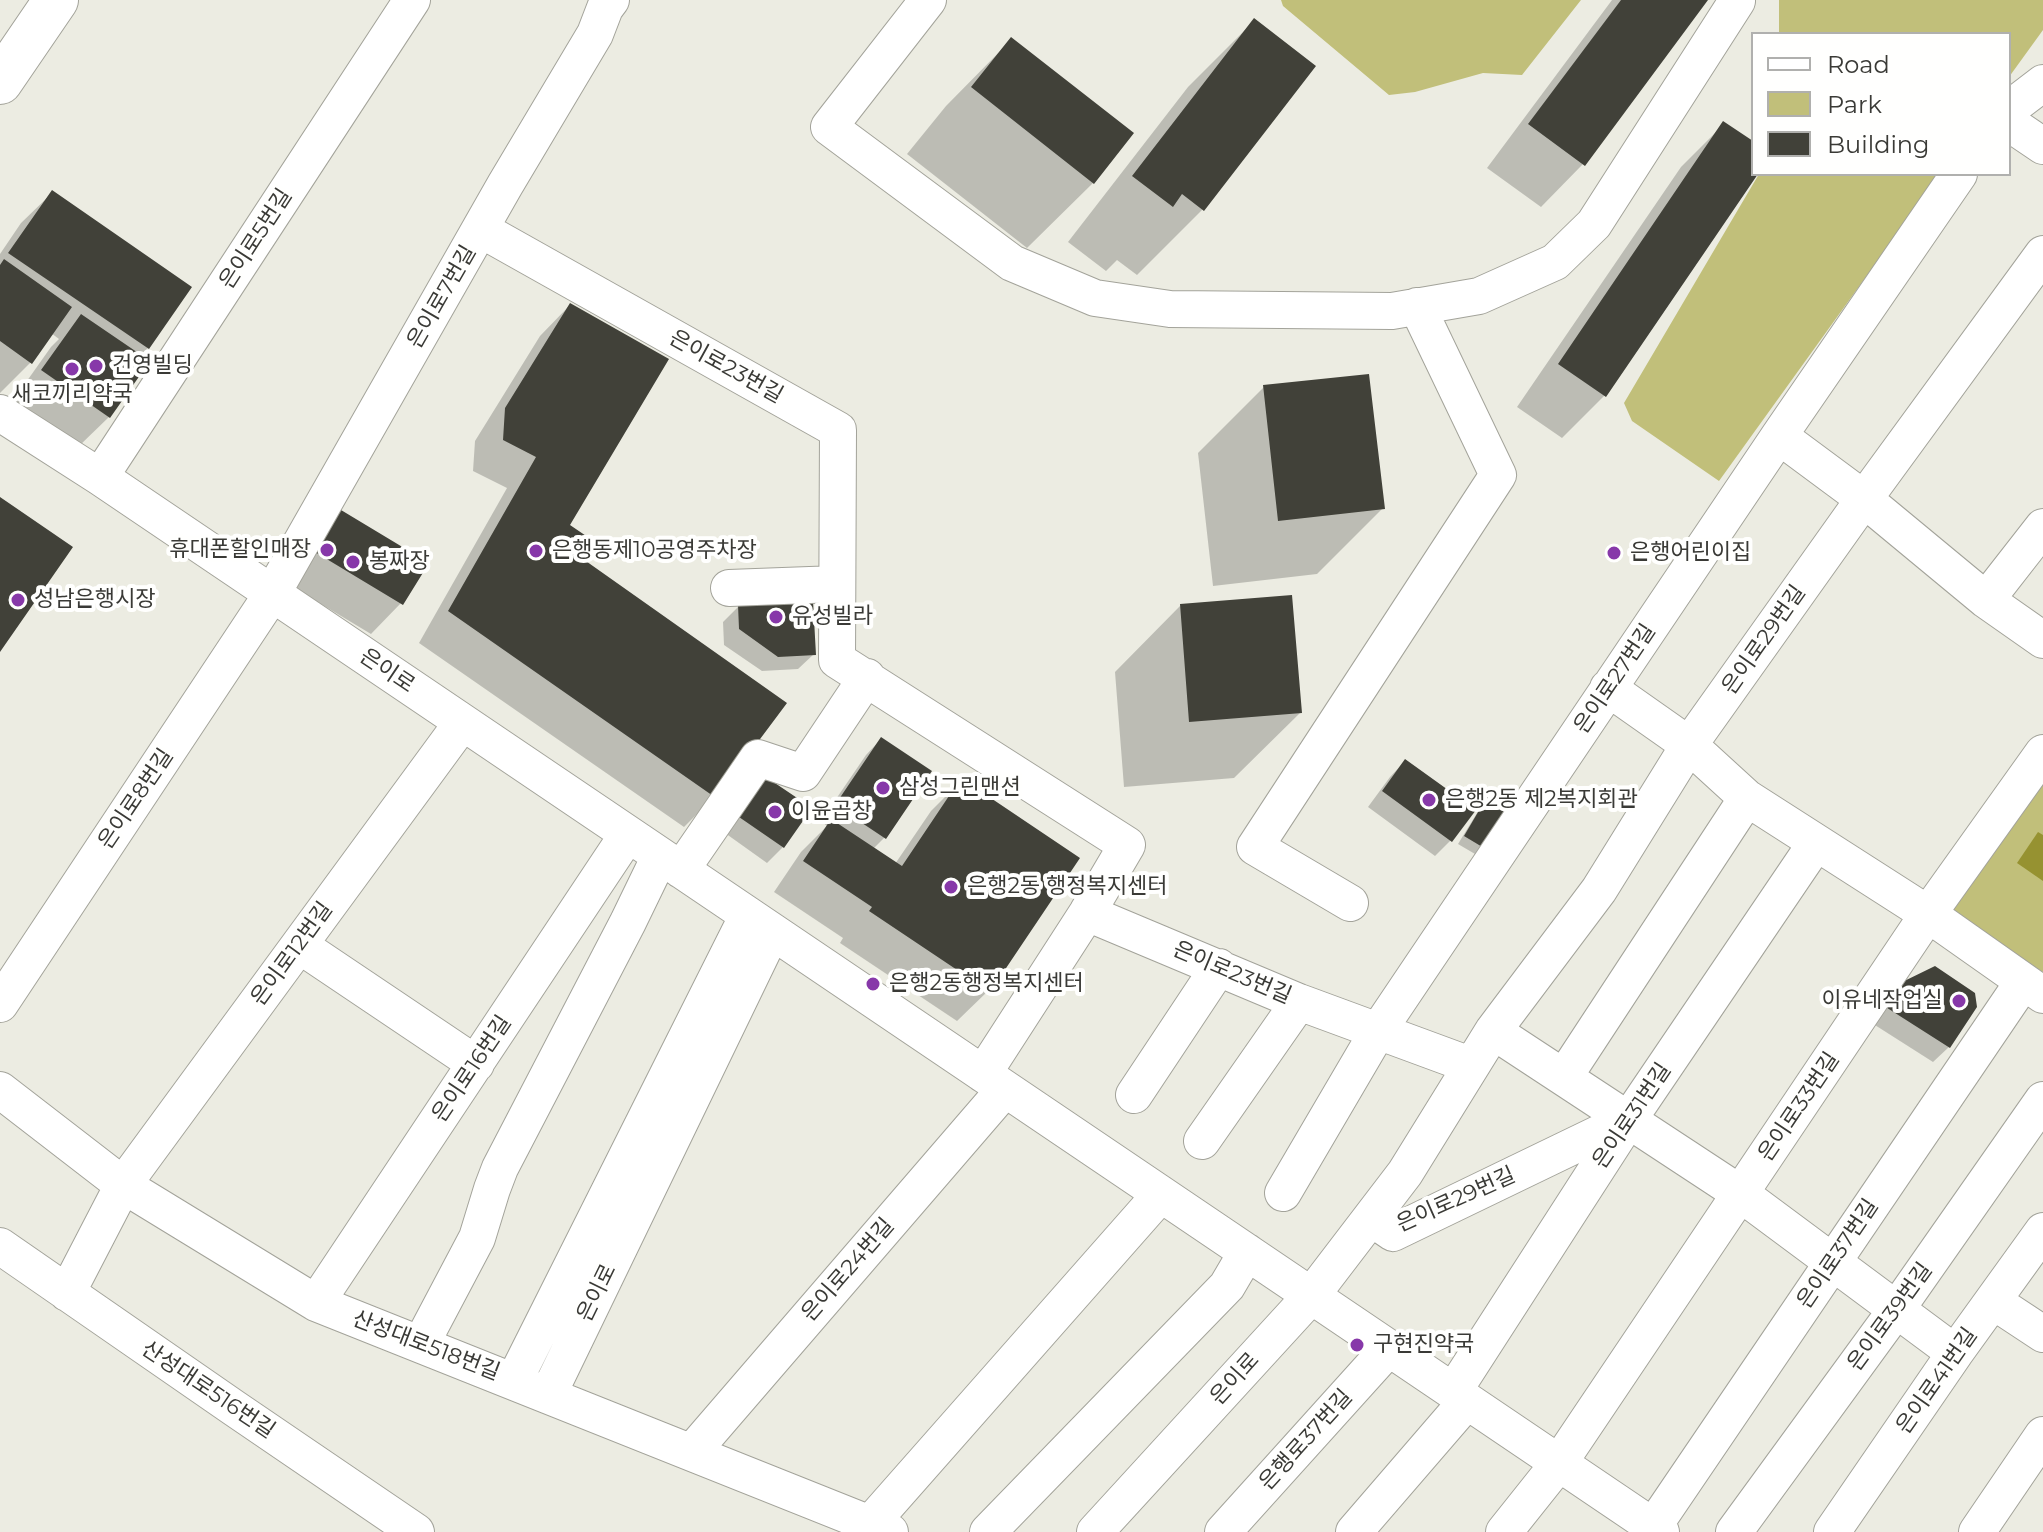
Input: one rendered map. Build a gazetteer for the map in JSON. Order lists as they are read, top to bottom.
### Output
{
  "streets": {
    "street": [
      "은이로5번길",
      "은이로7번길",
      "은이로23번길",
      "은이로29번길",
      "은이로",
      "은이로27번길",
      "은이로8번길",
      "은이로12번길",
      "은이로16번길",
      "은이로33번길",
      "은이로31번길",
      "은이로37번길",
      "은이로24번길",
      "은이로39번길",
      "산성대로518번길",
      "은이로41번길",
      "산성대로516번길",
      "은행로37번길"
    ]
  },
  "crossings": [
    ["은이로5번길", "은이로"],
    ["은이로7번길", "은이로23번길"],
    ["은이로7번길", "은이로"],
    ["은이로7번길", "은이로8번길"],
    ["은이로23번길", "은이로29번길"],
    ["은이로23번길", "은이로"],
    ["은이로23번길", "은이로27번길"],
    ["은이로23번길", "은이로24번길"],
    ["은이로29번길", "은이로"],
    ["은이로29번길", "은이로31번길"],
    ["은이로", "은이로8번길"],
    ["은이로", "은이로12번길"],
    ["은이로", "은이로16번길"],
    ["은이로", "은이로33번길"],
    ["은이로", "은이로31번길"],
    ["은이로", "은이로37번길"],
    ["은이로", "은이로24번길"],
    ["은이로", "산성대로518번길"],
    ["은이로", "은행로37번길"],
    ["은이로12번길", "산성대로518번길"],
    ["은이로12번길", "산성대로516번길"],
    ["은이로16번길", "산성대로518번길"],
    ["은이로24번길", "산성대로518번길"]
  ],
  "places": [
    "건영빌딩",
    "새코끼리약국",
    "휴대폰할인매장",
    "은행동제10공영주차장",
    "은행어린이집",
    "봉짜장",
    "성남은행시장",
    "유성빌라",
    "삼성그린맨션",
    "은행2동 제2복지회관",
    "이윤곱창",
    "은행2동 행정복지센터",
    "은행2동행정복지센터",
    "이유네작업실",
    "구현진약국"
  ],
  "legend": ["Road", "Park", "Building"]
}
